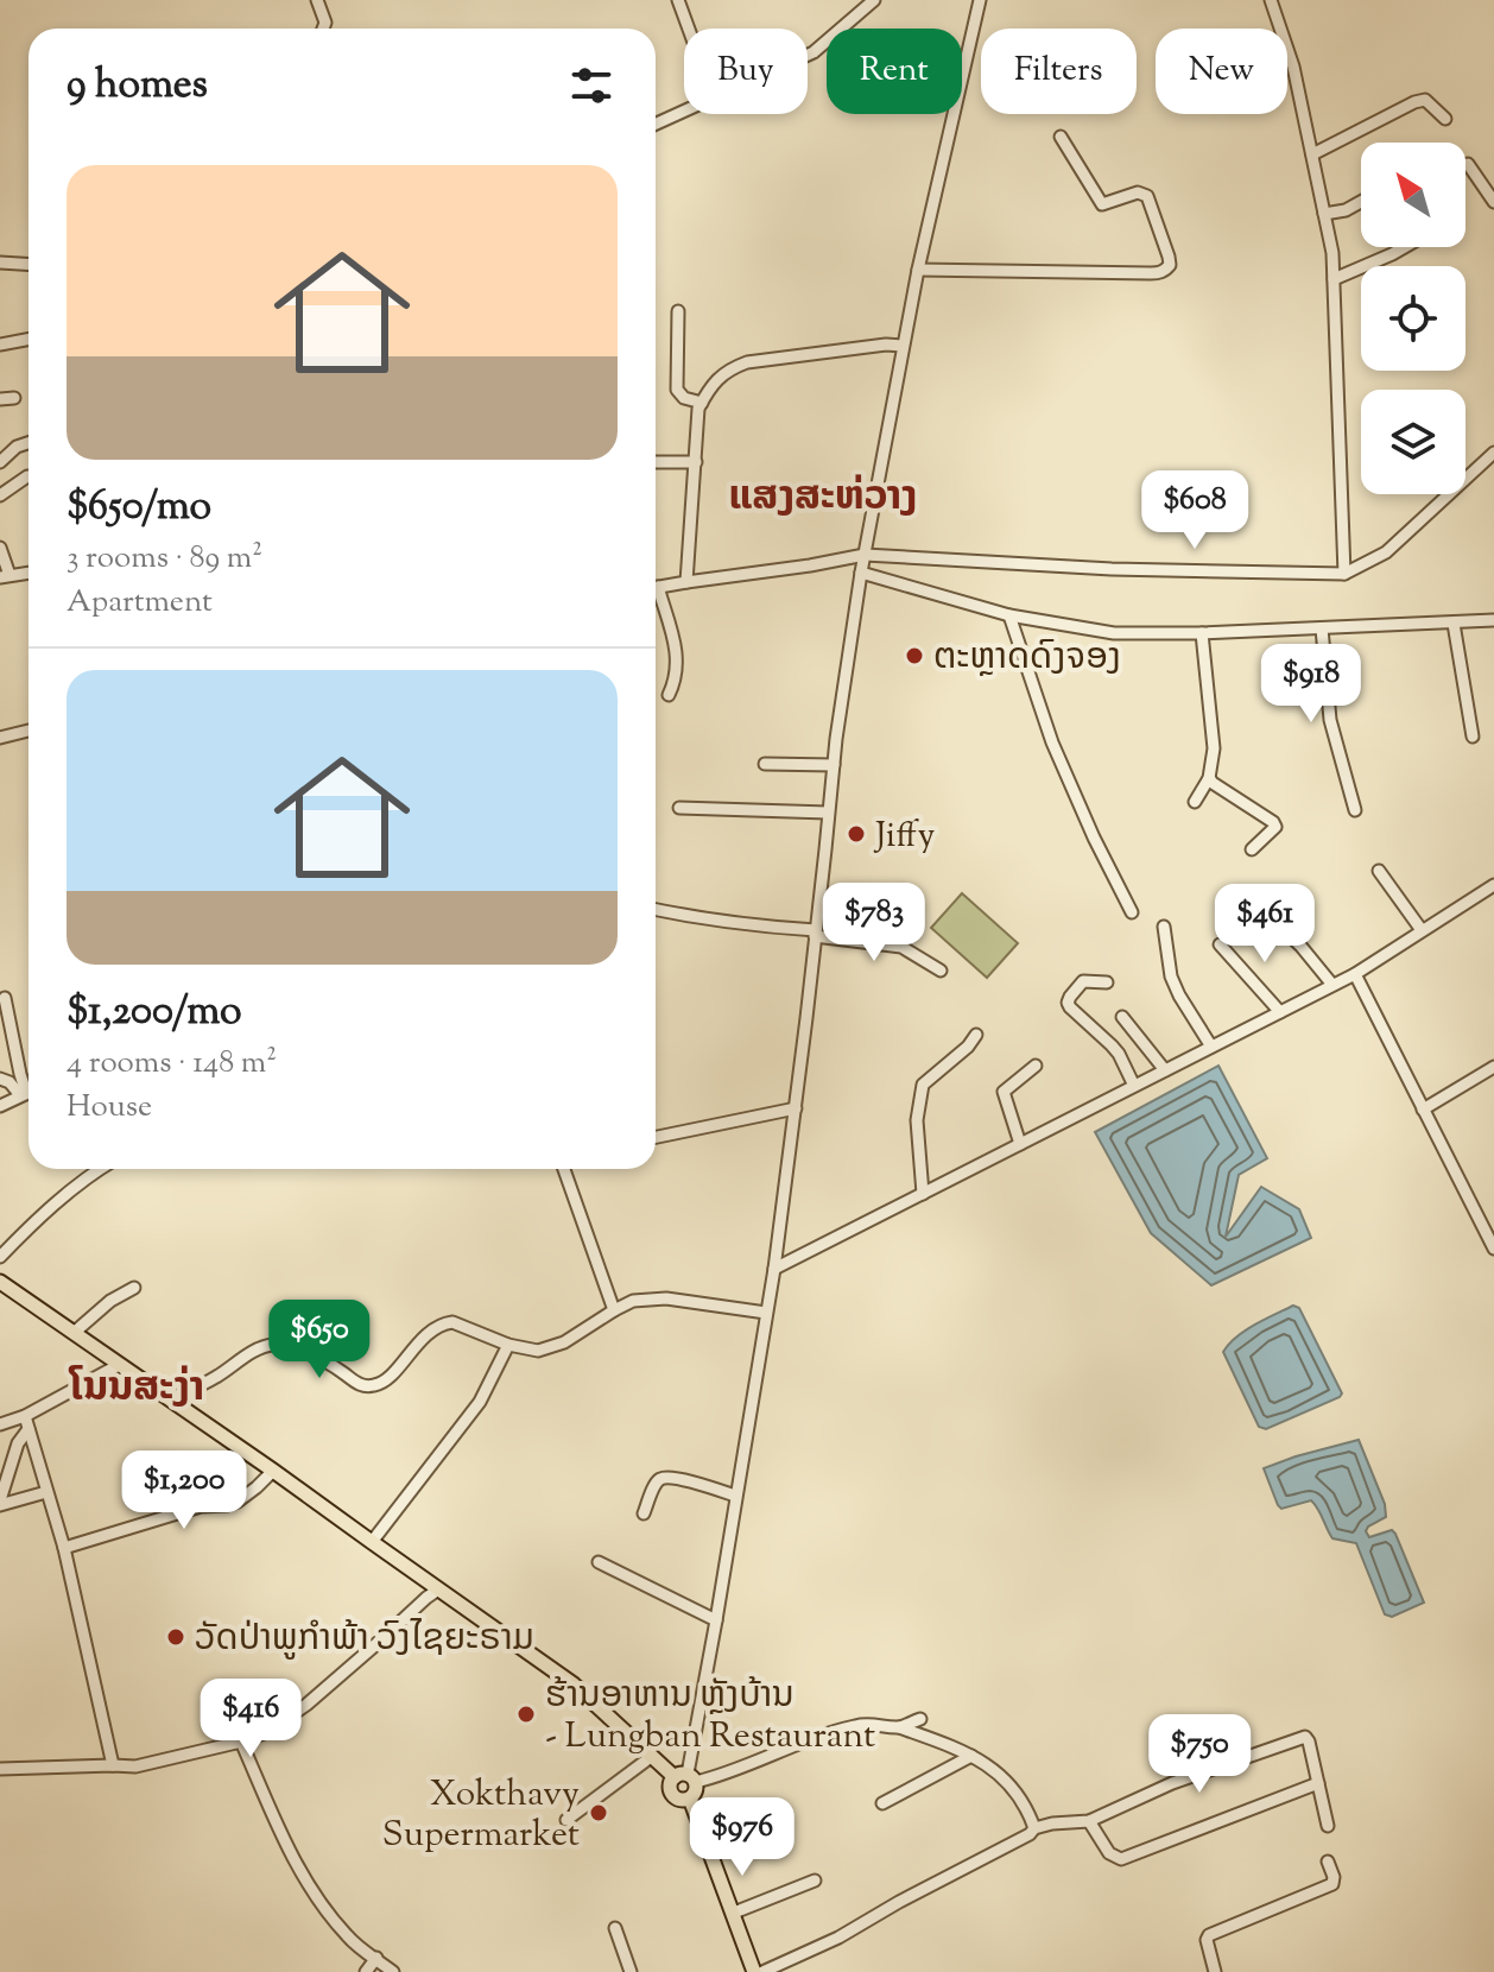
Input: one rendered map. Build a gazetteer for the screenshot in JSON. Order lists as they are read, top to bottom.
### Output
{
  "districts": ["ແສງສະຫ່ວາງ", "ໂນນສະງ່າ"],
  "places": [
    "ຕະຫຼາດດົງຈອງ",
    "Jiffy",
    "ວັດປ່າພູກຳພ້າ ວົງໄຊຍະຣາມ",
    "ຮ້ານອາຫານ ຫຼັງບ້ານ - Lungban Restaurant",
    "Xokthavy Supermarket"
  ],
  "north": "top left",
  "page": {
    "chip": [
      "Buy",
      "Rent",
      "Filters",
      "New"
    ],
    "heading": "9 homes",
    "list": [
      {
        "name": "$650/mo",
        "note": "3 rooms · 89 m² · Apartment"
      },
      {
        "name": "$1,200/mo",
        "note": "4 rooms · 148 m² · House"
      }
    ],
    "price": [
      "$608",
      "$918",
      "$783",
      "$461",
      "$650",
      "$1,200",
      "$416",
      "$750",
      "$976"
    ]
  }
}
